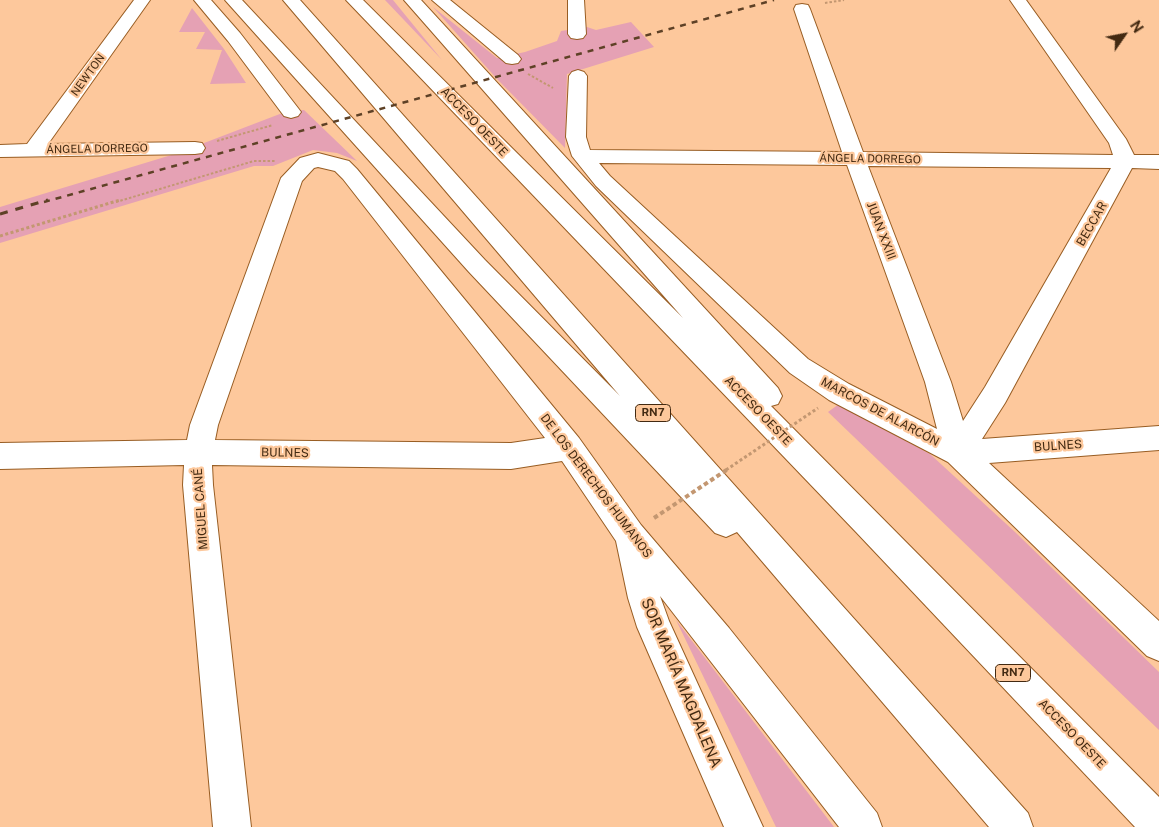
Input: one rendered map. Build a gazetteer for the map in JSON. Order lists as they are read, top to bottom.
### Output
{
  "streets": {
    "main road": [
      "NEWTON",
      "ACCESO OESTE",
      "ÁNGELA DORREGO",
      "BECCAR",
      "JUAN XXIII",
      "MARCOS DE ALARCÓN",
      "RN7",
      "BULNES",
      "DE LOS DERECHOS HUMANOS",
      "MIGUEL CANÉ",
      "SOR MARÍA MAGDALENA"
    ]
  },
  "crossings": [
    ["NEWTON", "ÁNGELA DORREGO"],
    ["ÁNGELA DORREGO", "BECCAR"],
    ["ÁNGELA DORREGO", "JUAN XXIII"],
    ["ÁNGELA DORREGO", "MARCOS DE ALARCÓN"],
    ["BECCAR", "JUAN XXIII"],
    ["BECCAR", "MARCOS DE ALARCÓN"],
    ["BECCAR", "BULNES"],
    ["JUAN XXIII", "MARCOS DE ALARCÓN"],
    ["JUAN XXIII", "BULNES"],
    ["MARCOS DE ALARCÓN", "BULNES"],
    ["BULNES", "DE LOS DERECHOS HUMANOS"],
    ["BULNES", "MIGUEL CANÉ"],
    ["DE LOS DERECHOS HUMANOS", "MIGUEL CANÉ"],
    ["DE LOS DERECHOS HUMANOS", "SOR MARÍA MAGDALENA"]
  ],
  "north": "top right"
}
